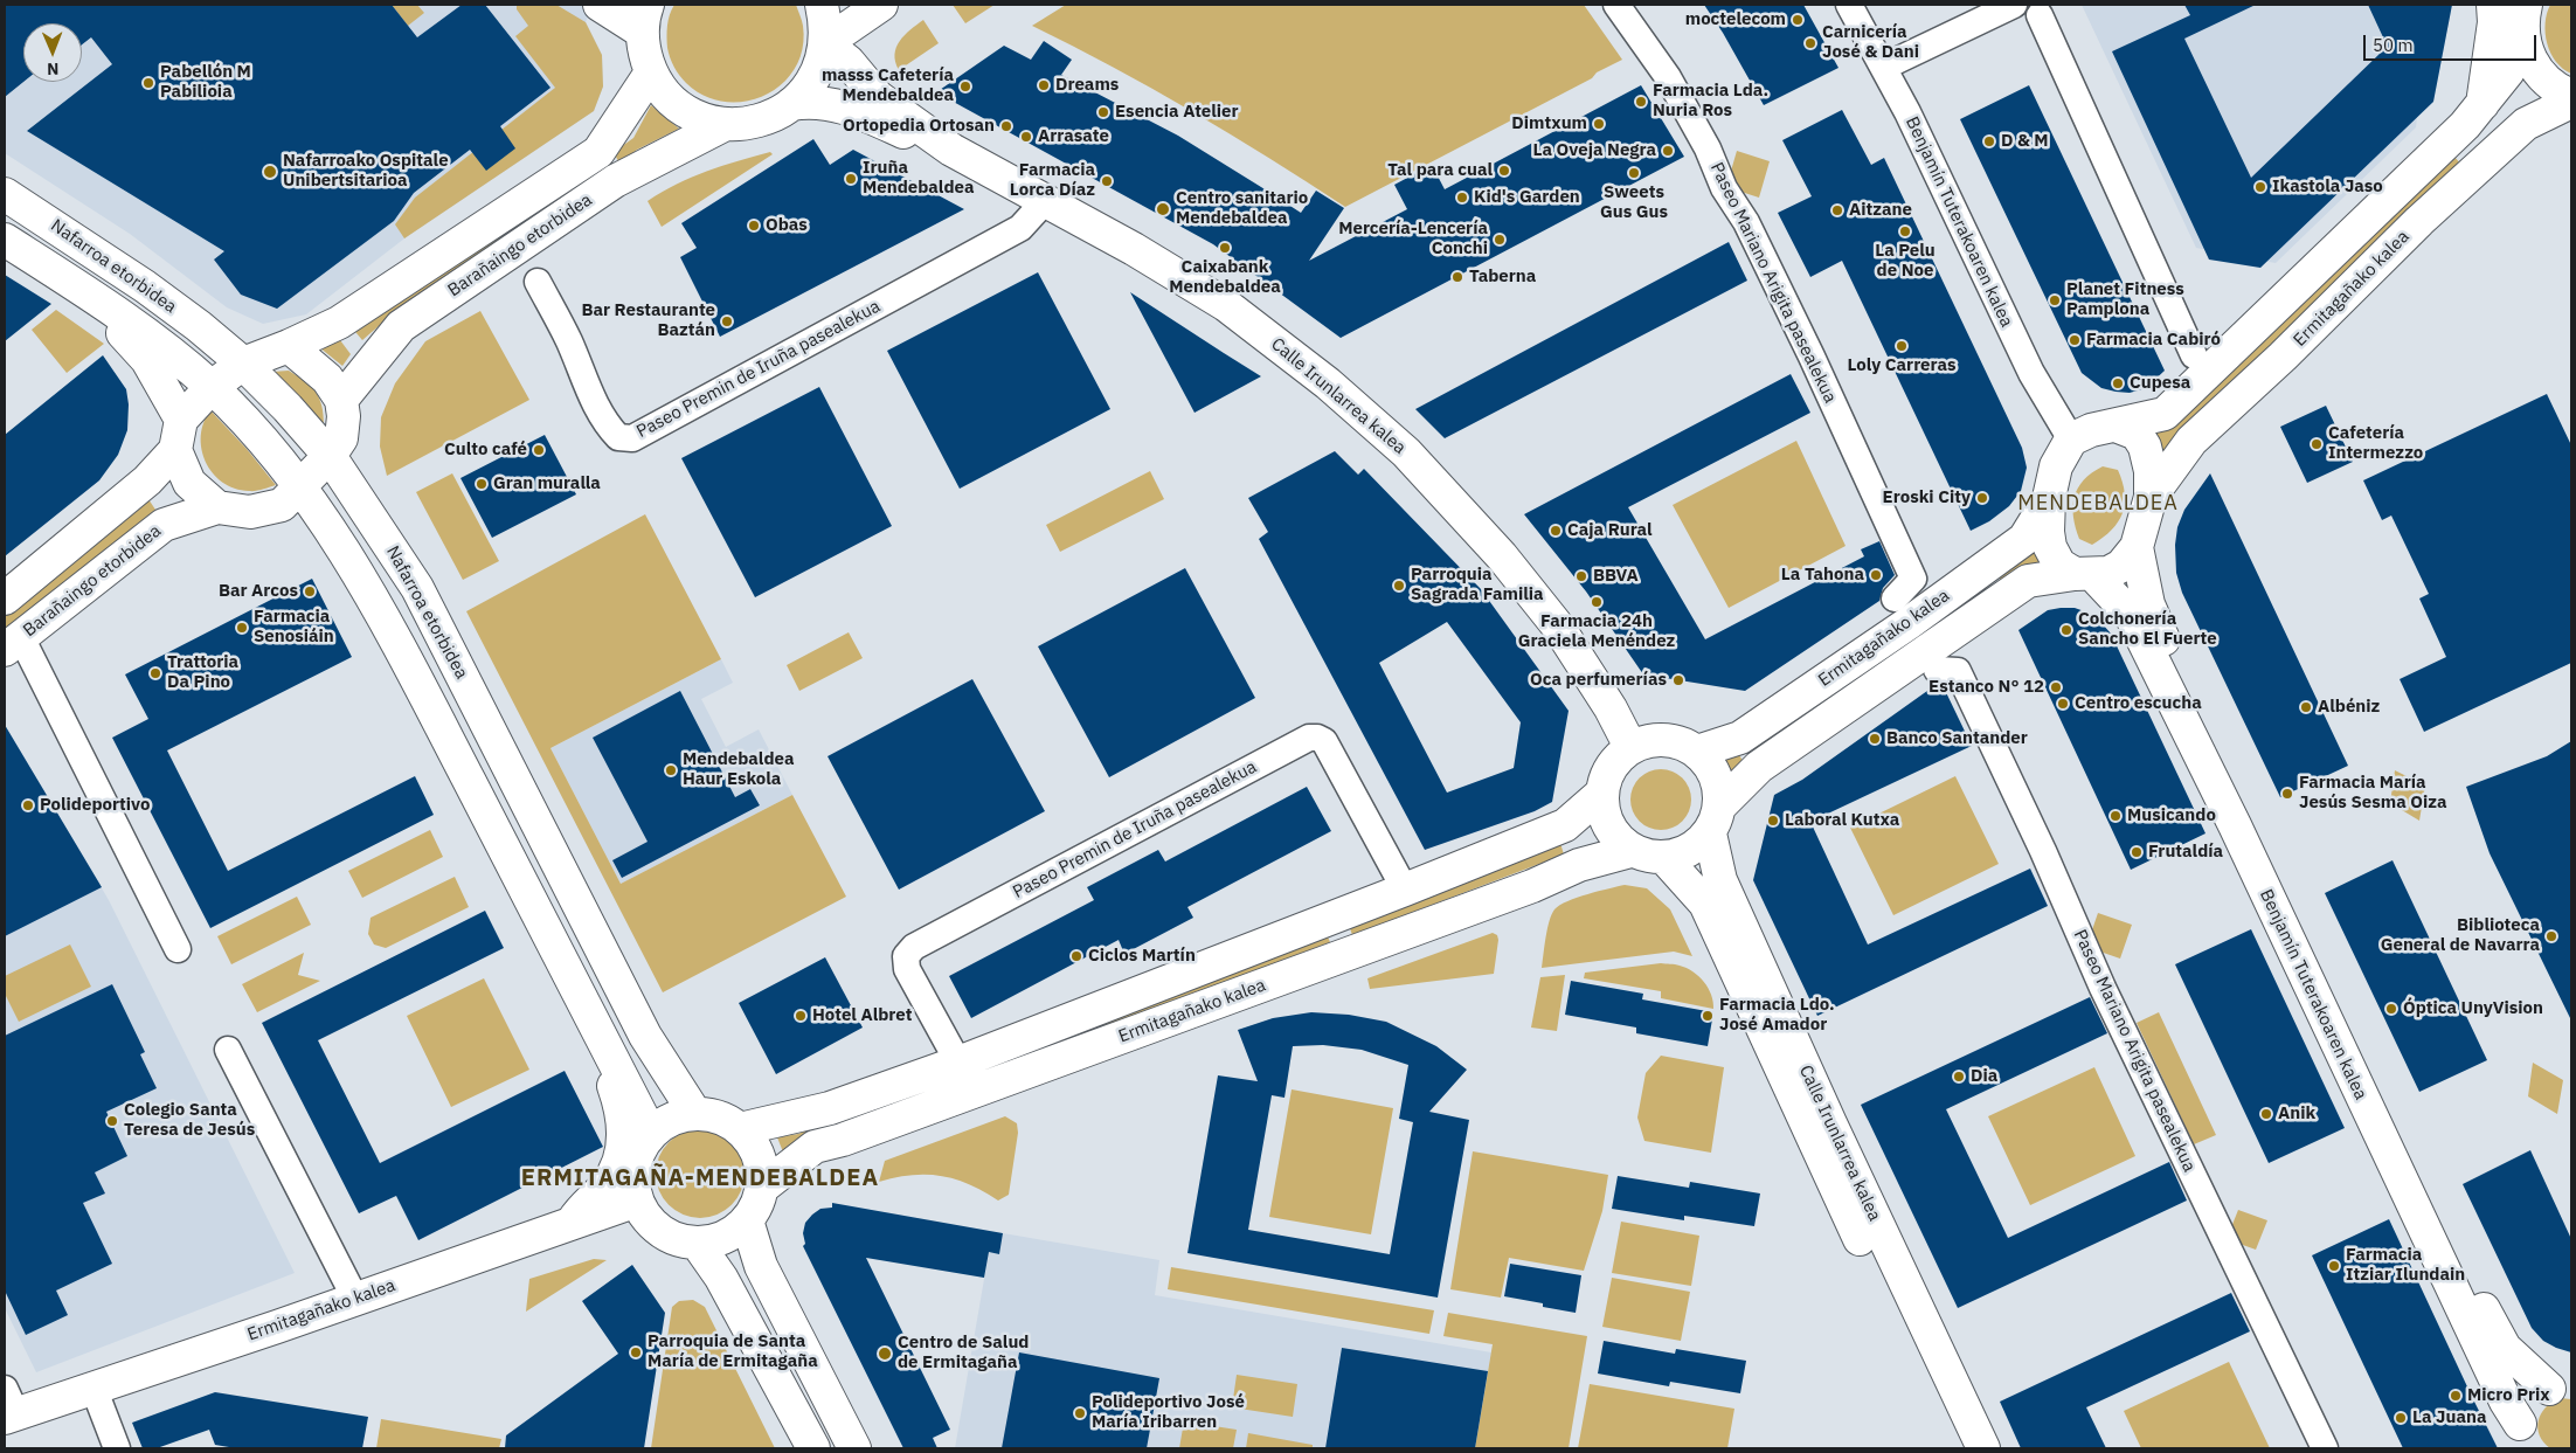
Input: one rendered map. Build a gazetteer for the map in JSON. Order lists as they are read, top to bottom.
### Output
{
  "streets": {
    "street": [
      "Benjamín Tuterakoaren kalea",
      "Barañaingo etorbidea",
      "Nafarroa etorbidea",
      "Paseo Mariano Arigita pasealekua",
      "Ermitagañako kalea",
      "Paseo Premin de Iruña pasealekua",
      "Calle Irunlarrea kalea"
    ]
  },
  "crossings": [
    ["Benjamín Tuterakoaren kalea", "Ermitagañako kalea"],
    ["Barañaingo etorbidea", "Nafarroa etorbidea"],
    ["Nafarroa etorbidea", "Ermitagañako kalea"],
    ["Ermitagañako kalea", "Paseo Premin de Iruña pasealekua"],
    ["Ermitagañako kalea", "Calle Irunlarrea kalea"],
    ["Paseo Premin de Iruña pasealekua", "Calle Irunlarrea kalea"]
  ],
  "districts": ["MENDEBALDEA", "ERMITAGAÑA-MENDEBALDEA"],
  "places": [
    "moctelecom",
    "Carnicería José & Dani",
    "Pabellón M Pabilioia",
    "Dreams",
    "masss Cafetería Mendebaldea",
    "Farmacia Lda. Nuria Ros",
    "Esencia Atelier",
    "Dimtxum",
    "Ortopedia Ortosan",
    "Arrasate",
    "D & M",
    "La Oveja Negra",
    "Tal para cual",
    "Nafarroako Ospitale Unibertsitarioa",
    "Sweets Gus Gus",
    "Iruña Mendebaldea",
    "Farmacia Lorca Díaz",
    "Ikastola Jaso",
    "Kid's Garden",
    "Centro sanitario Mendebaldea",
    "Aitzane",
    "Obas",
    "La Pelu de Noe",
    "Mercería-Lencería Conchi",
    "Caixabank Mendebaldea",
    "Taberna",
    "Planet Fitness Pamplona",
    "Bar Restaurante Baztán",
    "Farmacia Cabiró",
    "Loly Carreras",
    "Cupesa",
    "Cafetería Intermezzo",
    "Culto café",
    "Gran muralla",
    "Eroski City",
    "Caja Rural",
    "La Tahona",
    "BBVA",
    "Parroquia Sagrada Familia",
    "Bar Arcos",
    "Farmacia 24h Graciela Menéndez",
    "Farmacia Senosiáin",
    "Colchonería Sancho El Fuerte",
    "Trattoria Da Pino",
    "Oca perfumerías",
    "Estanco N° 12",
    "Centro escucha",
    "Albéniz",
    "Banco Santander",
    "Mendebaldea Haur Eskola",
    "Farmacia María Jesús Sesma Oiza",
    "Polideportivo",
    "Musicando",
    "Laboral Kutxa",
    "Frutaldía",
    "Biblioteca General de Navarra",
    "Ciclos Martín",
    "Óptica UnyVision",
    "Hotel Albret",
    "Farmacia Ldo. José Amador",
    "Dia",
    "Anik",
    "Colegio Santa Teresa de Jesús",
    "Farmacia Itziar Ilundain",
    "Parroquia de Santa María de Ermitagaña",
    "Centro de Salud de Ermitagaña",
    "Micro Prix",
    "Polideportivo José María Iribarren",
    "La Juana"
  ],
  "scale_bar": "50 m",
  "north": "bottom"
}
